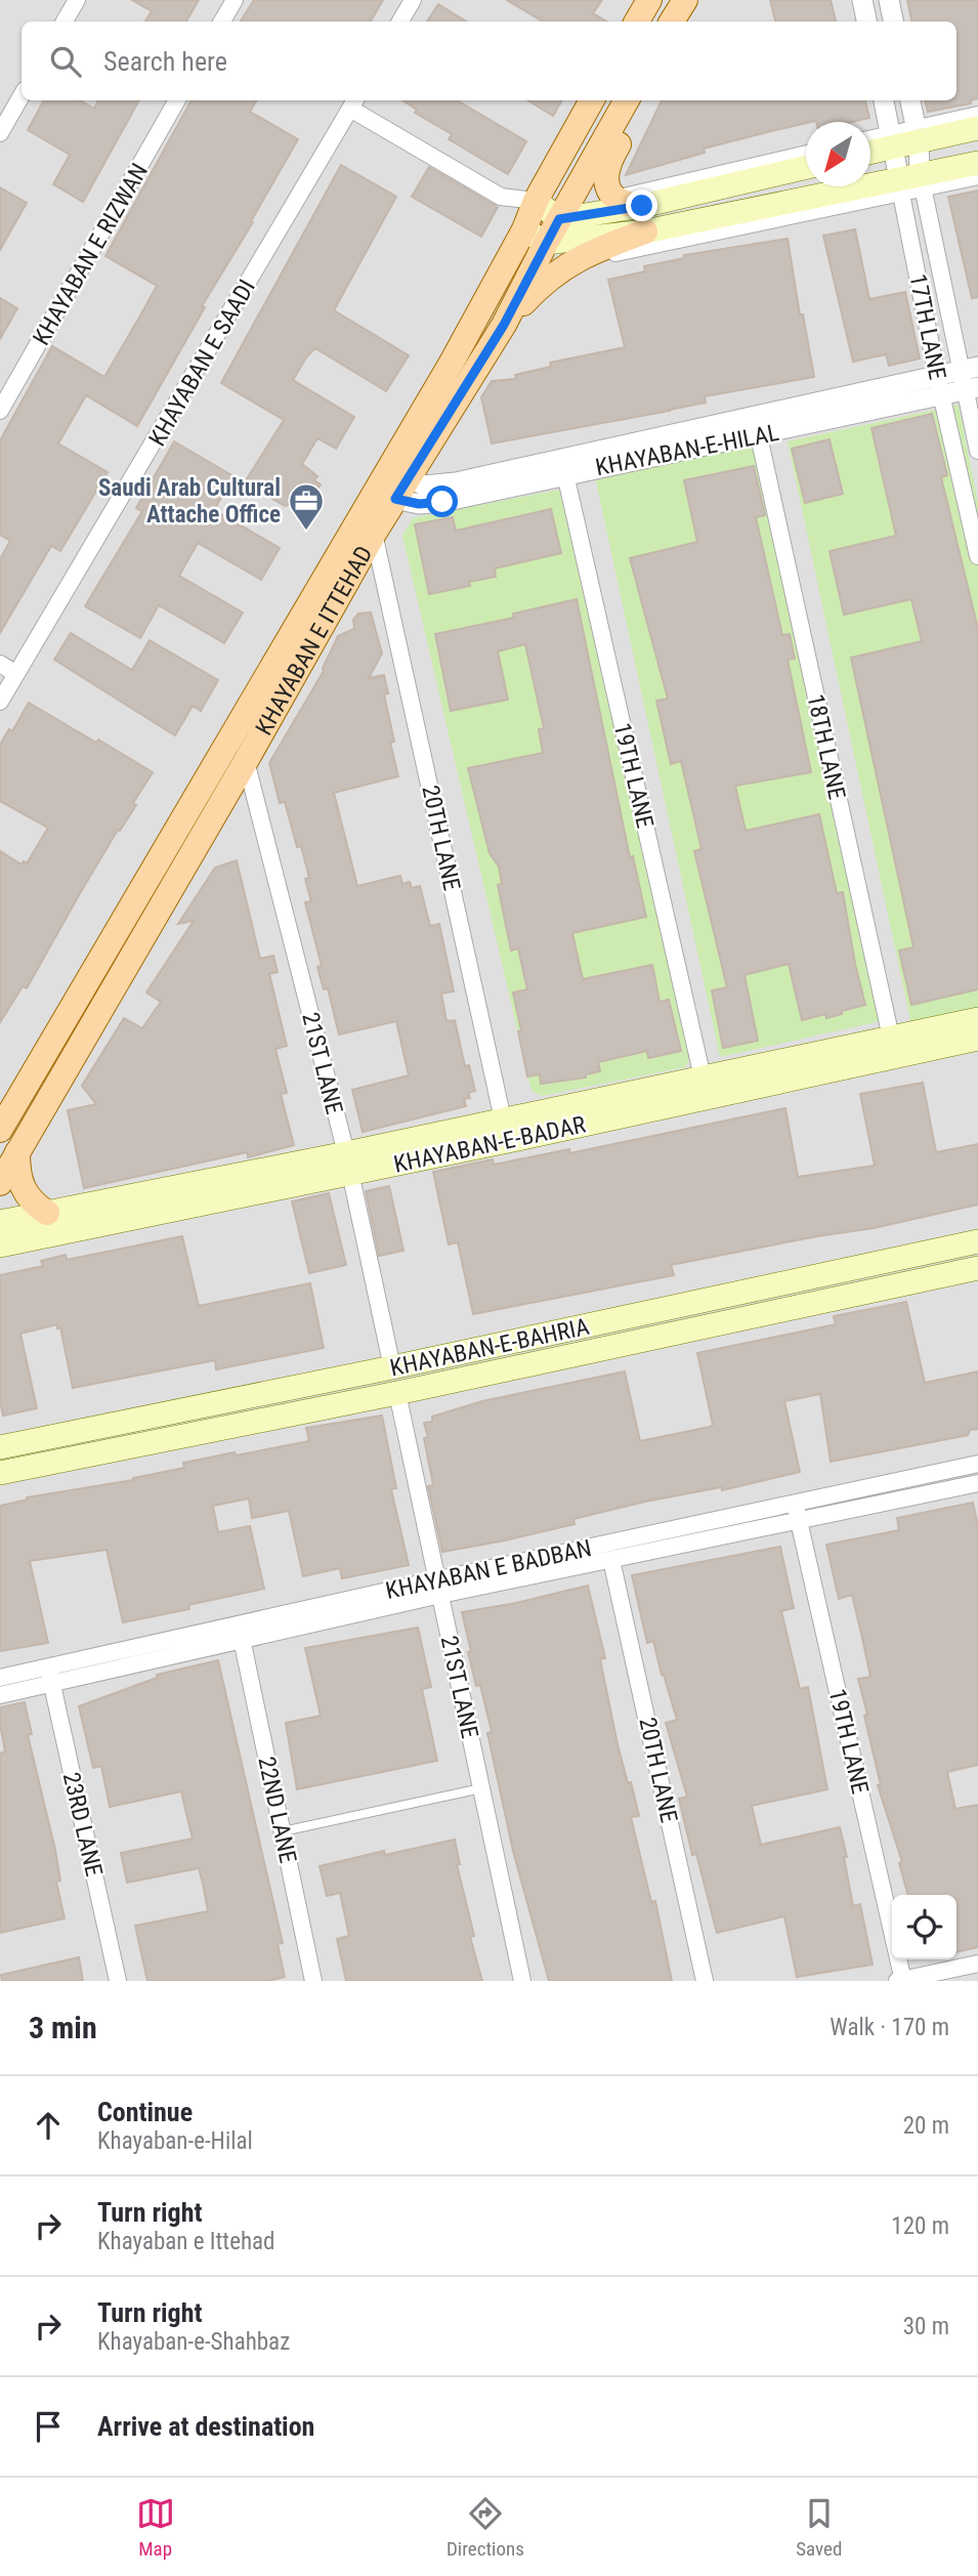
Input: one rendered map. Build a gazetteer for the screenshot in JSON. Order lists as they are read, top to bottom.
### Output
{
  "streets": {
    "main road": ["KHAYABAN E ITTEHAD", "KHAYABAN-E-BADAR", "KHAYABAN-E-BAHRIA"],
    "street": [
      "KHAYABAN E RIZWAN",
      "17TH LANE",
      "KHAYABAN E SAADI",
      "KHAYABAN-E-HILAL",
      "18TH LANE",
      "19TH LANE",
      "20TH LANE",
      "21ST LANE",
      "KHAYABAN E BADBAN",
      "22ND LANE",
      "23RD LANE"
    ]
  },
  "crossings": [
    ["17TH LANE", "KHAYABAN-E-HILAL"],
    ["KHAYABAN-E-HILAL", "KHAYABAN E ITTEHAD"],
    ["KHAYABAN-E-HILAL", "18TH LANE"],
    ["KHAYABAN-E-HILAL", "19TH LANE"],
    ["KHAYABAN E ITTEHAD", "20TH LANE"],
    ["KHAYABAN E ITTEHAD", "21ST LANE"],
    ["18TH LANE", "KHAYABAN-E-BADAR"],
    ["19TH LANE", "KHAYABAN-E-BADAR"],
    ["19TH LANE", "KHAYABAN E BADBAN"],
    ["20TH LANE", "KHAYABAN-E-BADAR"],
    ["20TH LANE", "KHAYABAN E BADBAN"],
    ["21ST LANE", "KHAYABAN-E-BADAR"],
    ["21ST LANE", "KHAYABAN-E-BAHRIA"],
    ["21ST LANE", "KHAYABAN E BADBAN"],
    ["KHAYABAN E BADBAN", "22ND LANE"],
    ["KHAYABAN E BADBAN", "23RD LANE"]
  ],
  "places": {
    "office": ["Saudi Arab Cultural Attache Office"]
  },
  "north": "bottom left",
  "page": {
    "search": "Search here",
    "heading": ["3 min", "Walk · 170 m"],
    "list": [
      ["Continue", "Khayaban-e-Hilal", "20 m"],
      ["Turn right", "Khayaban e Ittehad", "120 m"],
      ["Turn right", "Khayaban-e-Shahbaz", "30 m"],
      "Arrive at destination"
    ],
    "nav": ["Map", "Directions", "Saved"]
  }
}
